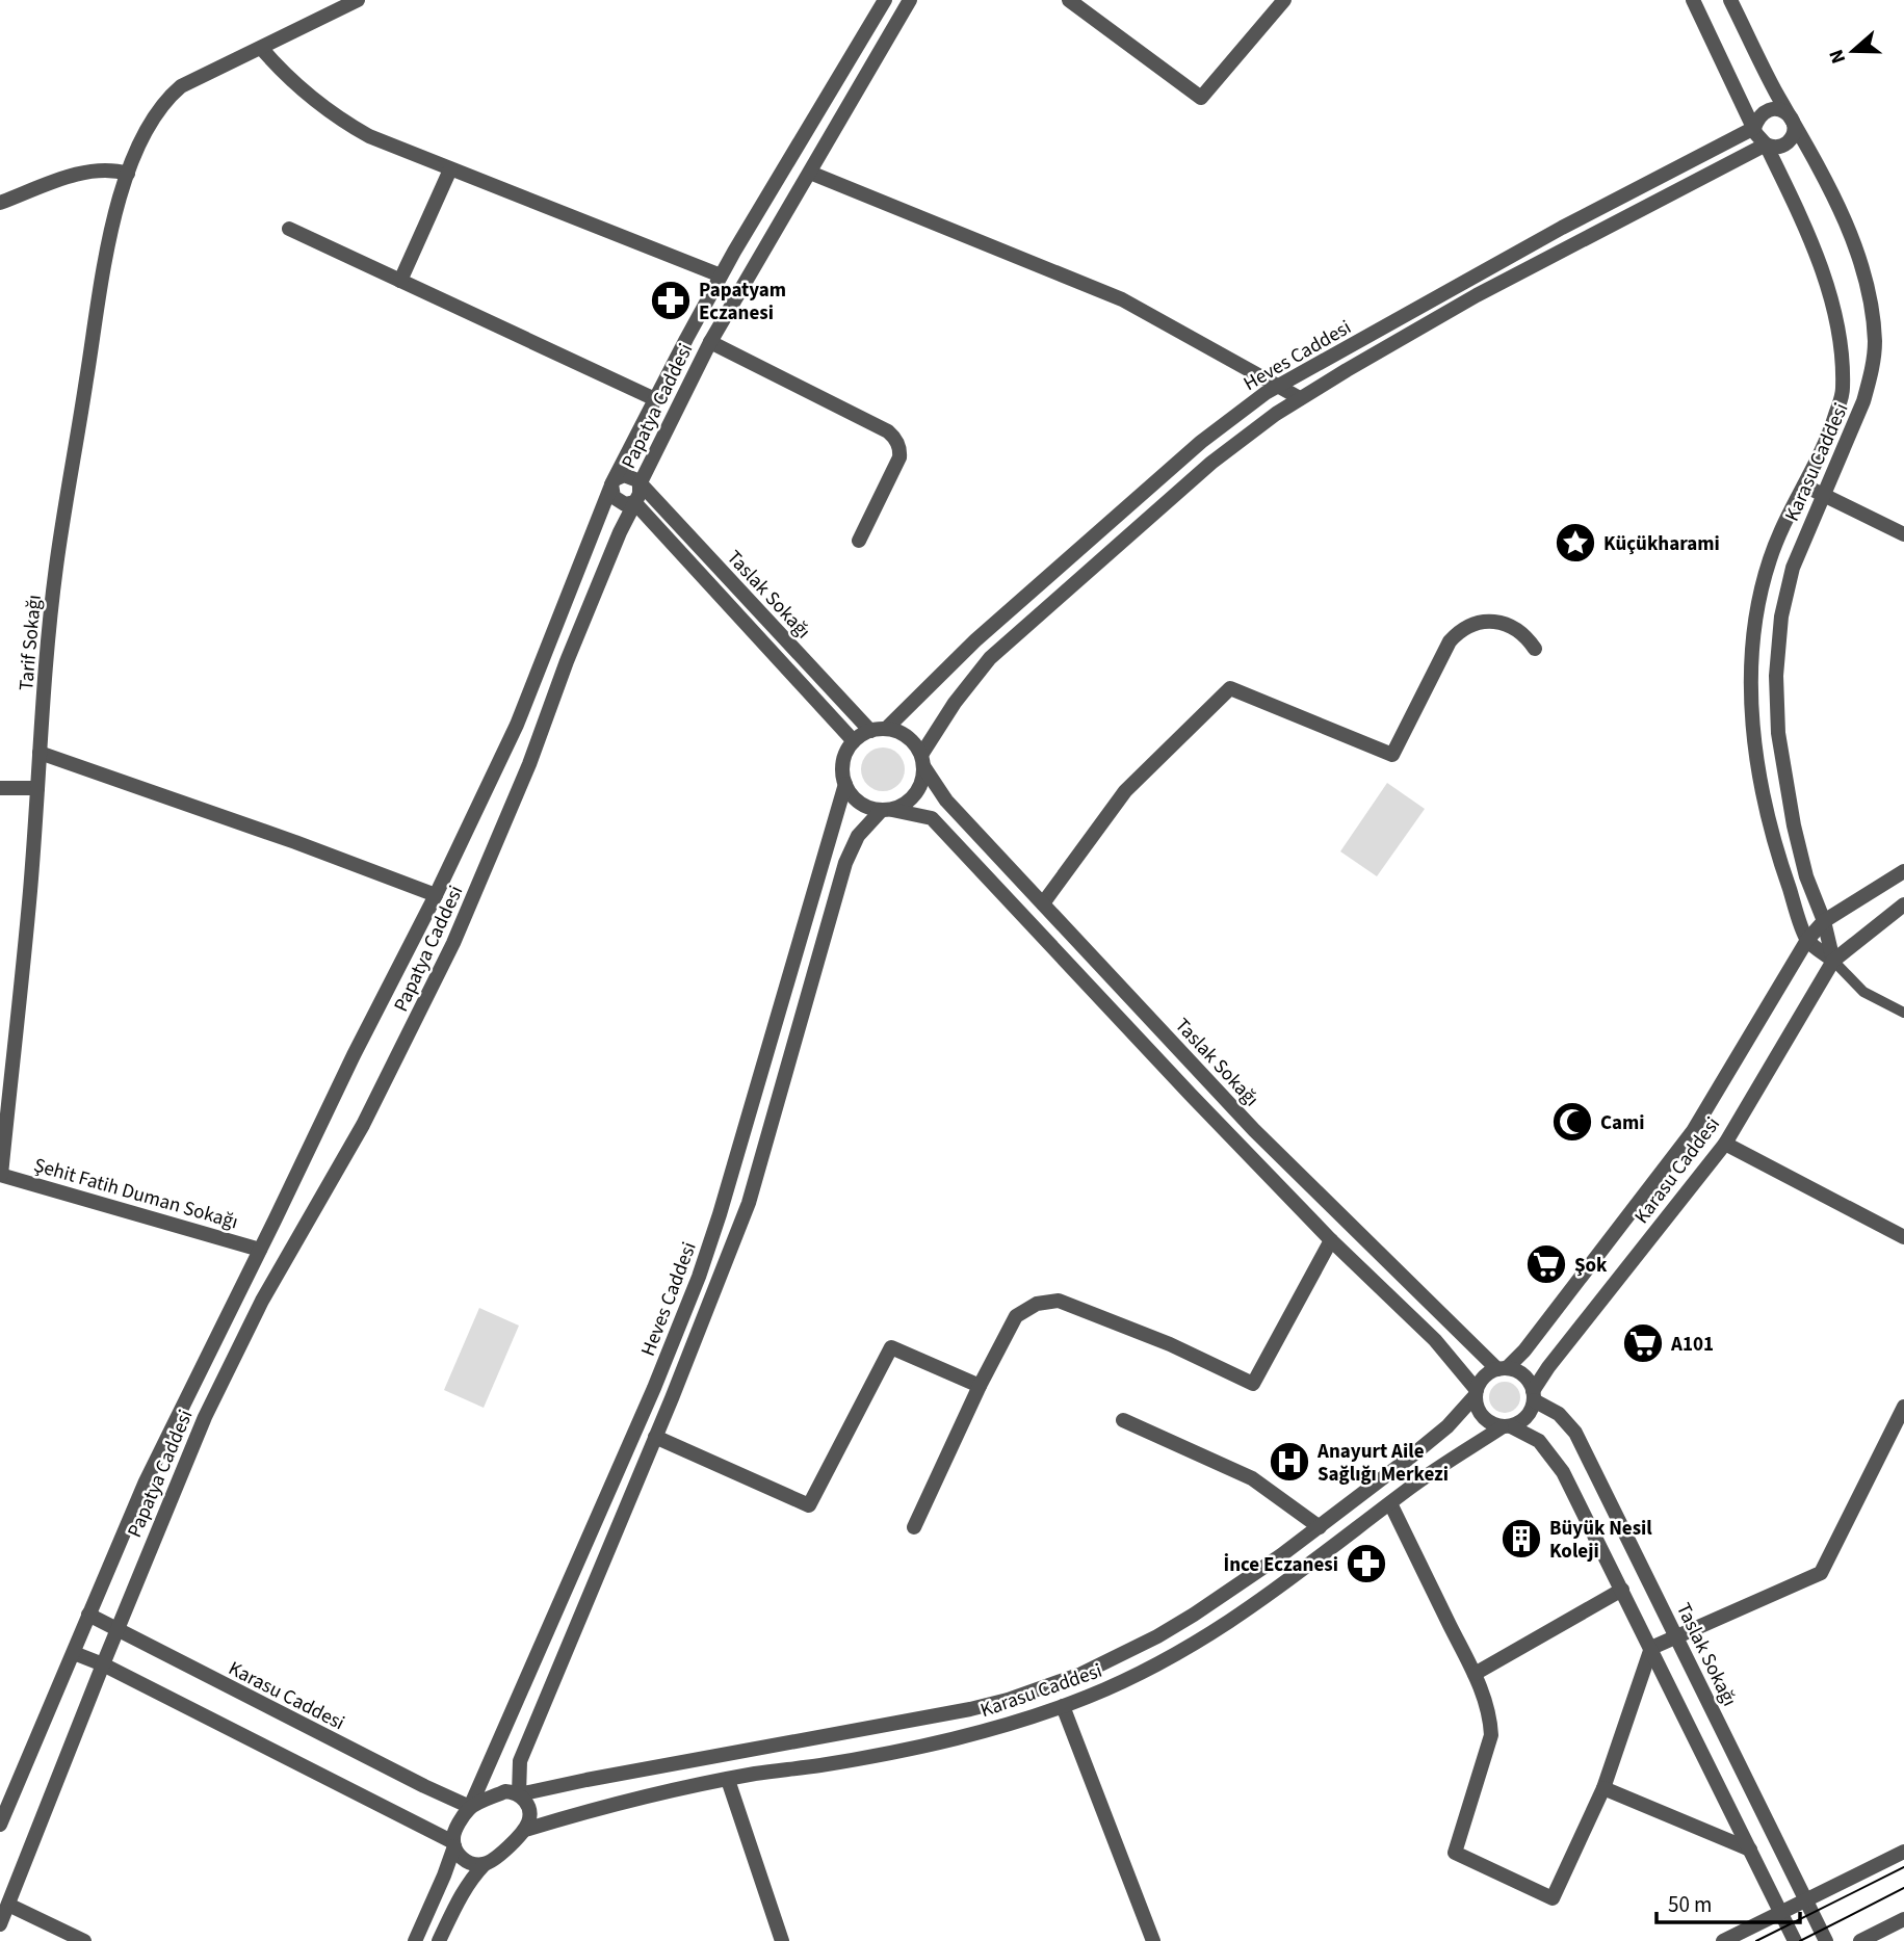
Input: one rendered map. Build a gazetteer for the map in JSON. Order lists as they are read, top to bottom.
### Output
{
  "streets": {
    "street": [
      "Heves Caddesi",
      "Papatya Caddesi",
      "Karasu Caddesi",
      "Taslak Sokağı",
      "Tarif Sokağı",
      "Şehit Fatih Duman Sokağı"
    ]
  },
  "crossings": [
    ["Heves Caddesi", "Karasu Caddesi"],
    ["Heves Caddesi", "Taslak Sokağı"],
    ["Papatya Caddesi", "Karasu Caddesi"],
    ["Papatya Caddesi", "Taslak Sokağı"],
    ["Papatya Caddesi", "Şehit Fatih Duman Sokağı"],
    ["Karasu Caddesi", "Taslak Sokağı"],
    ["Tarif Sokağı", "Şehit Fatih Duman Sokağı"]
  ],
  "places": {
    "pharmacy": ["Papatyam Eczanesi", "İnce Eczanesi"],
    "place": ["Küçükharami"],
    "mosque": ["Cami"],
    "supermarket": ["Şok", "A101"],
    "hospital": ["Anayurt Aile Sağlığı Merkezi"],
    "building": ["Büyük Nesil Koleji"]
  },
  "scale_bar": "50 m",
  "north": "left"
}
